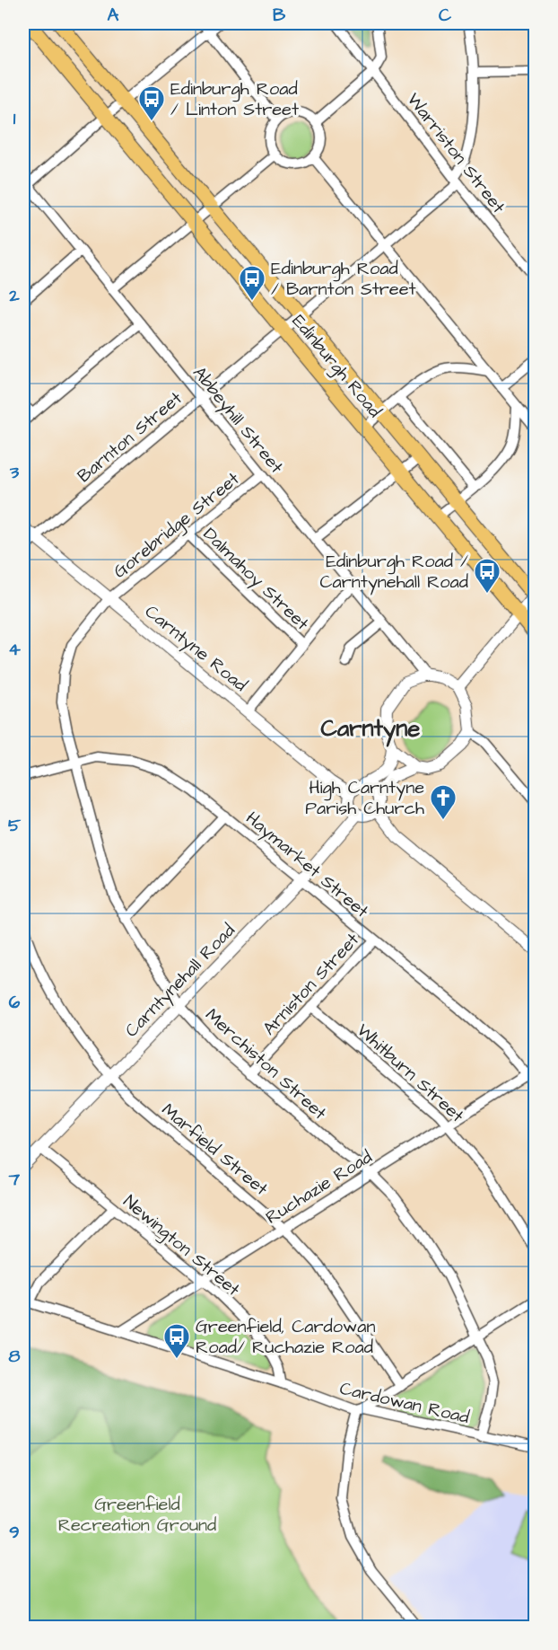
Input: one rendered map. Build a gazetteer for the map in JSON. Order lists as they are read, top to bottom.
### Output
{
  "streets": {
    "main road": ["Edinburgh Road"],
    "street": [
      "Warriston Street",
      "Abbeyhill Street",
      "Barnton Street",
      "Gorebridge Street",
      "Dalmahoy Street",
      "Carntyne Road",
      "Haymarket Street",
      "Carntynehall Road",
      "Arniston Street",
      "Merchiston Street",
      "Whitburn Street",
      "Marfield Street",
      "Ruchazie Road",
      "Newington Street",
      "Cardowan Road"
    ]
  },
  "crossings": [
    ["Warriston Street", "Barnton Street"],
    ["Edinburgh Road", "Barnton Street"],
    ["Abbeyhill Street", "Barnton Street"],
    ["Abbeyhill Street", "Gorebridge Street"],
    ["Barnton Street", "Carntyne Road"],
    ["Gorebridge Street", "Dalmahoy Street"],
    ["Gorebridge Street", "Carntyne Road"],
    ["Gorebridge Street", "Merchiston Street"],
    ["Carntyne Road", "Carntynehall Road"],
    ["Carntyne Road", "Merchiston Street"],
    ["Haymarket Street", "Carntynehall Road"],
    ["Haymarket Street", "Arniston Street"],
    ["Haymarket Street", "Merchiston Street"],
    ["Haymarket Street", "Ruchazie Road"],
    ["Carntynehall Road", "Merchiston Street"],
    ["Carntynehall Road", "Marfield Street"],
    ["Carntynehall Road", "Newington Street"],
    ["Arniston Street", "Merchiston Street"],
    ["Arniston Street", "Whitburn Street"],
    ["Merchiston Street", "Ruchazie Road"],
    ["Merchiston Street", "Cardowan Road"],
    ["Whitburn Street", "Ruchazie Road"],
    ["Marfield Street", "Ruchazie Road"],
    ["Ruchazie Road", "Newington Street"],
    ["Ruchazie Road", "Cardowan Road"],
    ["Newington Street", "Cardowan Road"]
  ],
  "districts": ["Carntyne"],
  "parks": ["Greenfield Recreation Ground"],
  "places": {
    "bus stop": [
      "Edinburgh Road / Linton Street",
      "Edinburgh Road / Barnton Street",
      "Edinburgh Road / Carntynehall Road",
      "Greenfield, Cardowan Road/ Ruchazie Road"
    ],
    "church": ["High Carntyne Parish Church"]
  },
  "grid": {
    "columns": ["A", "B", "C"],
    "rows": [
      "1",
      "2",
      "3",
      "4",
      "5",
      "6",
      "7",
      "8",
      "9"
    ]
  }
}
